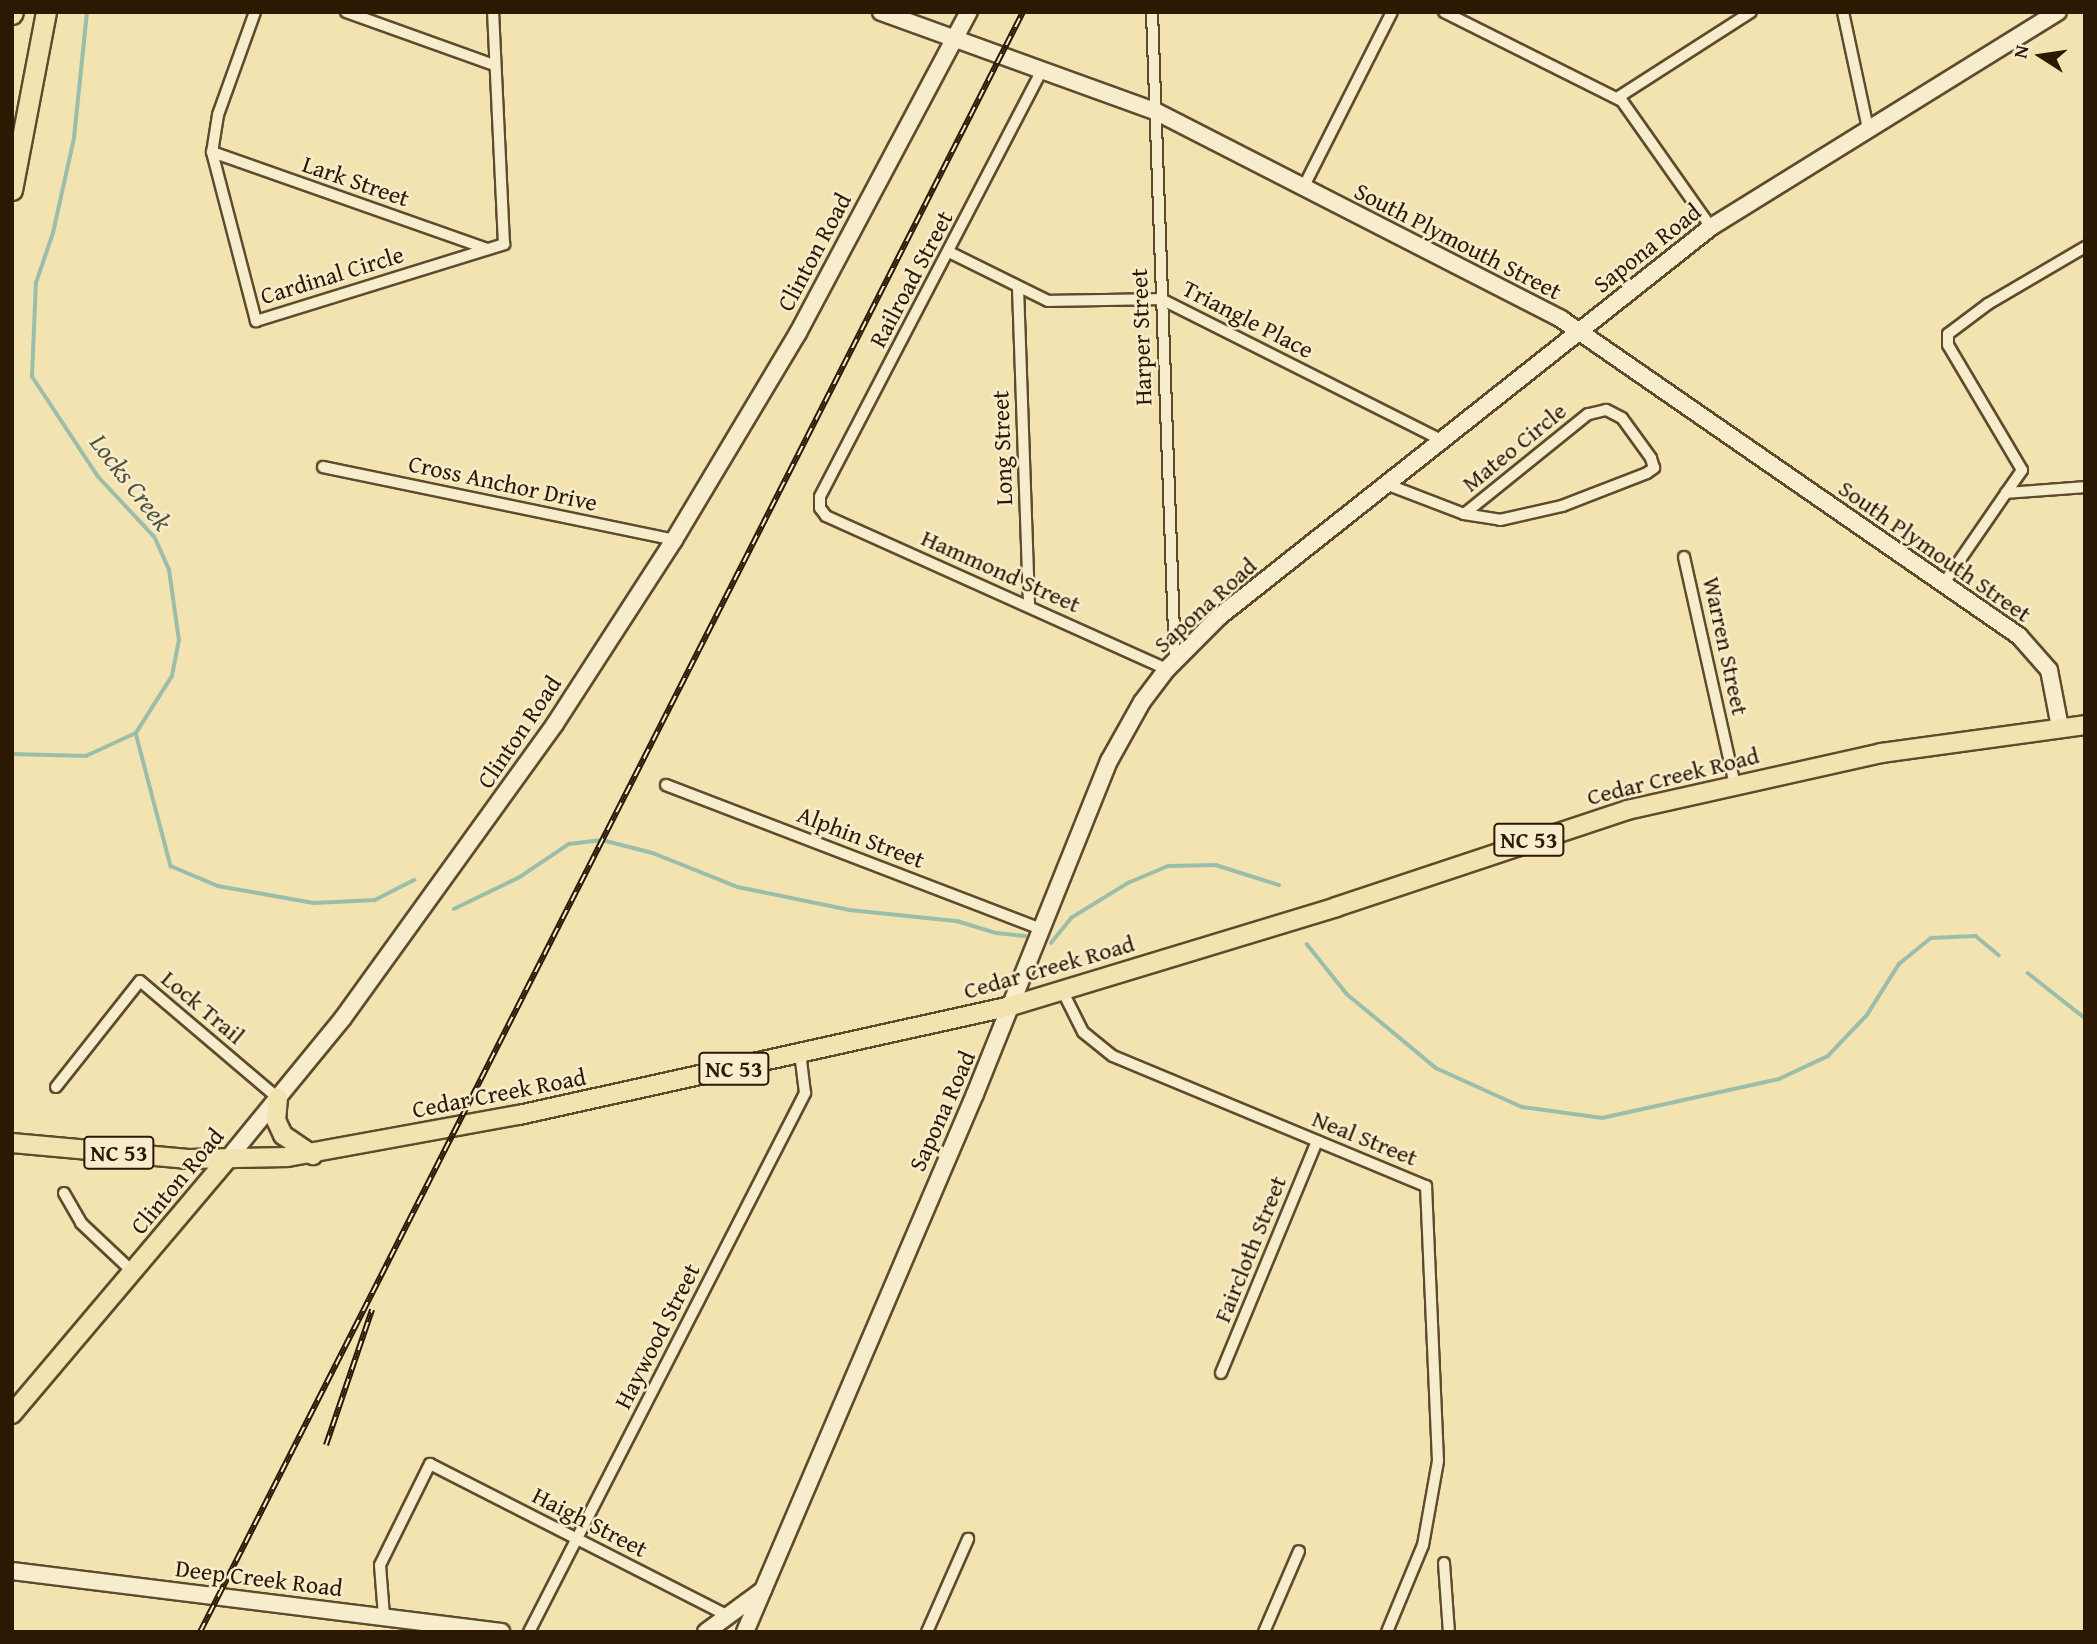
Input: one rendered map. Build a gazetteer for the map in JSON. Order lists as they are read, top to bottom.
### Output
{
  "streets": {
    "main road": ["Clinton Road", "Cedar Creek Road", "NC 53"],
    "street": [
      "Lark Street",
      "South Plymouth Street",
      "Sapona Road",
      "Cardinal Circle",
      "Railroad Street",
      "Triangle Place",
      "Harper Street",
      "Mateo Circle",
      "Long Street",
      "Cross Anchor Drive",
      "Hammond Street",
      "Warren Street",
      "Alphin Street",
      "Lock Trail",
      "Neal Street",
      "Faircloth Street",
      "Haywood Street",
      "Haigh Street",
      "Deep Creek Road"
    ]
  },
  "crossings": [
    ["Lark Street", "Cardinal Circle"],
    ["South Plymouth Street", "Sapona Road"],
    ["South Plymouth Street", "Clinton Road"],
    ["South Plymouth Street", "Railroad Street"],
    ["South Plymouth Street", "Harper Street"],
    ["South Plymouth Street", "Cedar Creek Road"],
    ["Sapona Road", "Triangle Place"],
    ["Sapona Road", "Harper Street"],
    ["Sapona Road", "Mateo Circle"],
    ["Sapona Road", "Hammond Street"],
    ["Sapona Road", "Cedar Creek Road"],
    ["Sapona Road", "Alphin Street"],
    ["Clinton Road", "Cross Anchor Drive"],
    ["Clinton Road", "Cedar Creek Road"],
    ["Clinton Road", "Lock Trail"],
    ["Railroad Street", "Triangle Place"],
    ["Railroad Street", "Hammond Street"],
    ["Triangle Place", "Harper Street"],
    ["Triangle Place", "Long Street"],
    ["Harper Street", "Hammond Street"],
    ["Long Street", "Hammond Street"],
    ["Warren Street", "Cedar Creek Road"],
    ["Cedar Creek Road", "Neal Street"],
    ["Cedar Creek Road", "Haywood Street"],
    ["Neal Street", "Faircloth Street"],
    ["Haywood Street", "Haigh Street"],
    ["Haigh Street", "Deep Creek Road"]
  ],
  "water": ["Locks Creek"],
  "north": "left"
}
